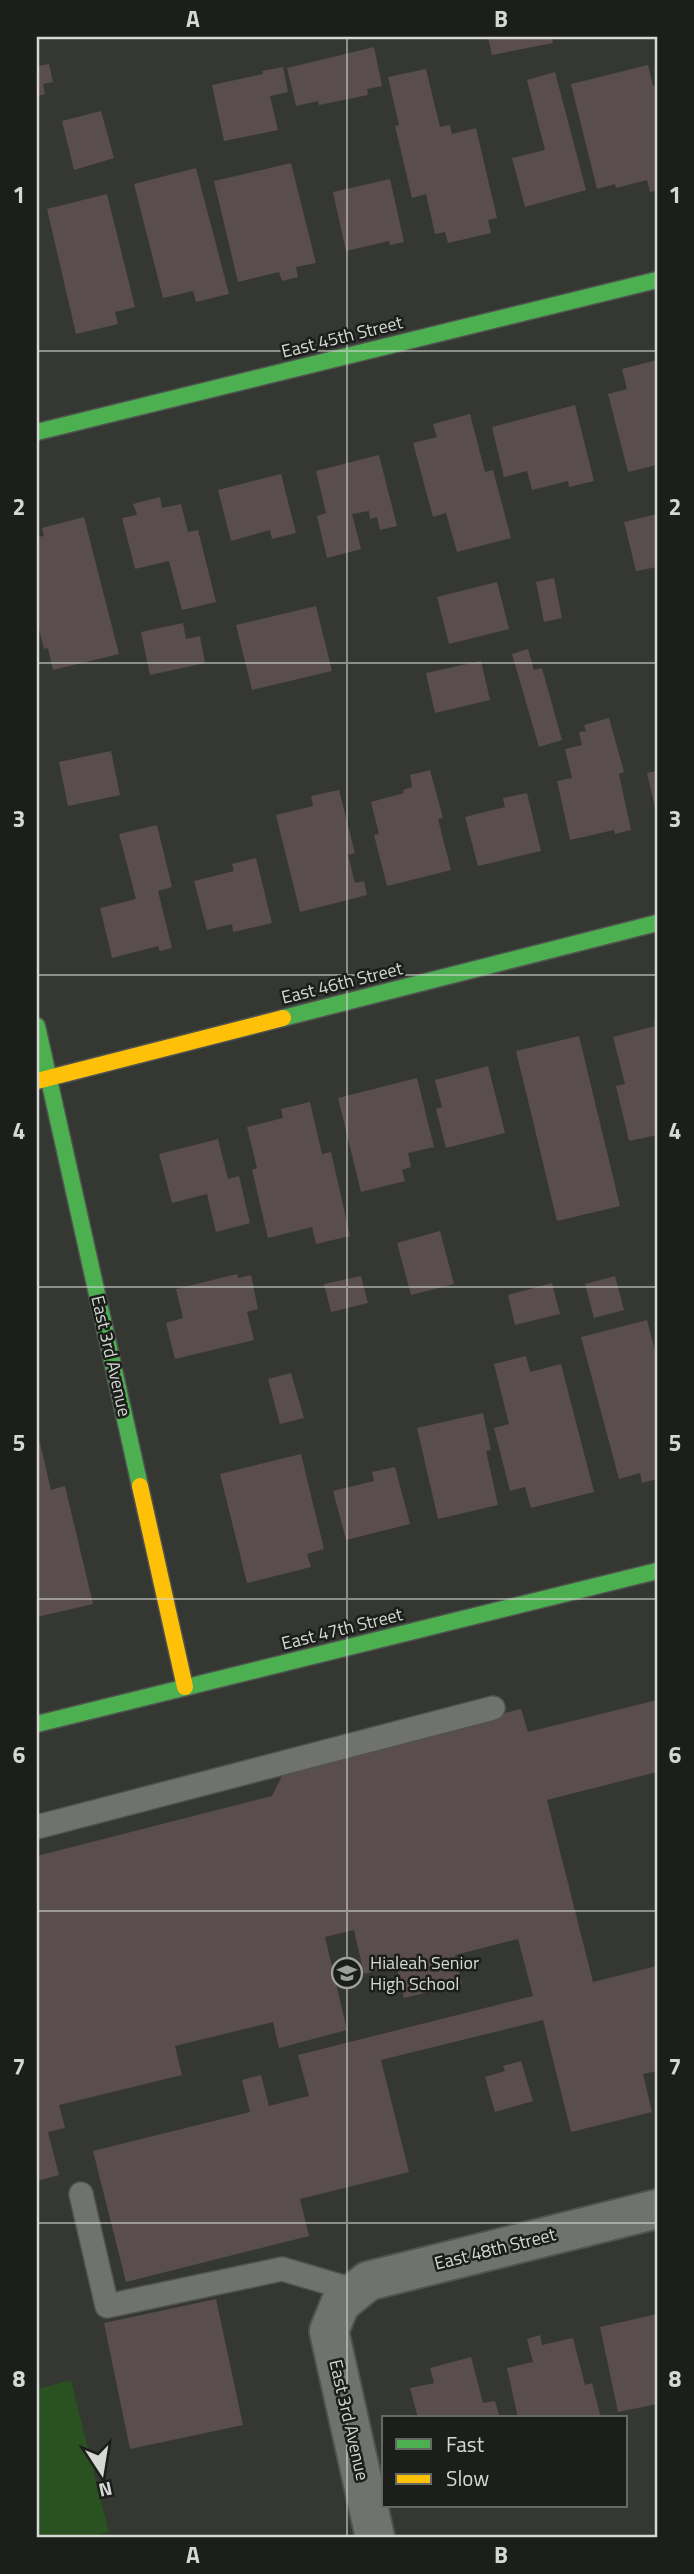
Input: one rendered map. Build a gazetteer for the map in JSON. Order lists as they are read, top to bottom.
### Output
{
  "streets": {
    "street": [
      "East 45th Street",
      "East 46th Street",
      "East 3rd Avenue",
      "East 47th Street",
      "East 48th Street"
    ]
  },
  "crossings": [
    ["East 46th Street", "East 3rd Avenue"],
    ["East 3rd Avenue", "East 47th Street"],
    ["East 3rd Avenue", "East 48th Street"]
  ],
  "places": {
    "school or university": ["Hialeah Senior High School"]
  },
  "legend": ["Fast", "Slow"],
  "north": "bottom",
  "grid": {
    "columns": ["A", "B"],
    "rows": [
      "1",
      "2",
      "3",
      "4",
      "5",
      "6",
      "7",
      "8"
    ]
  }
}
